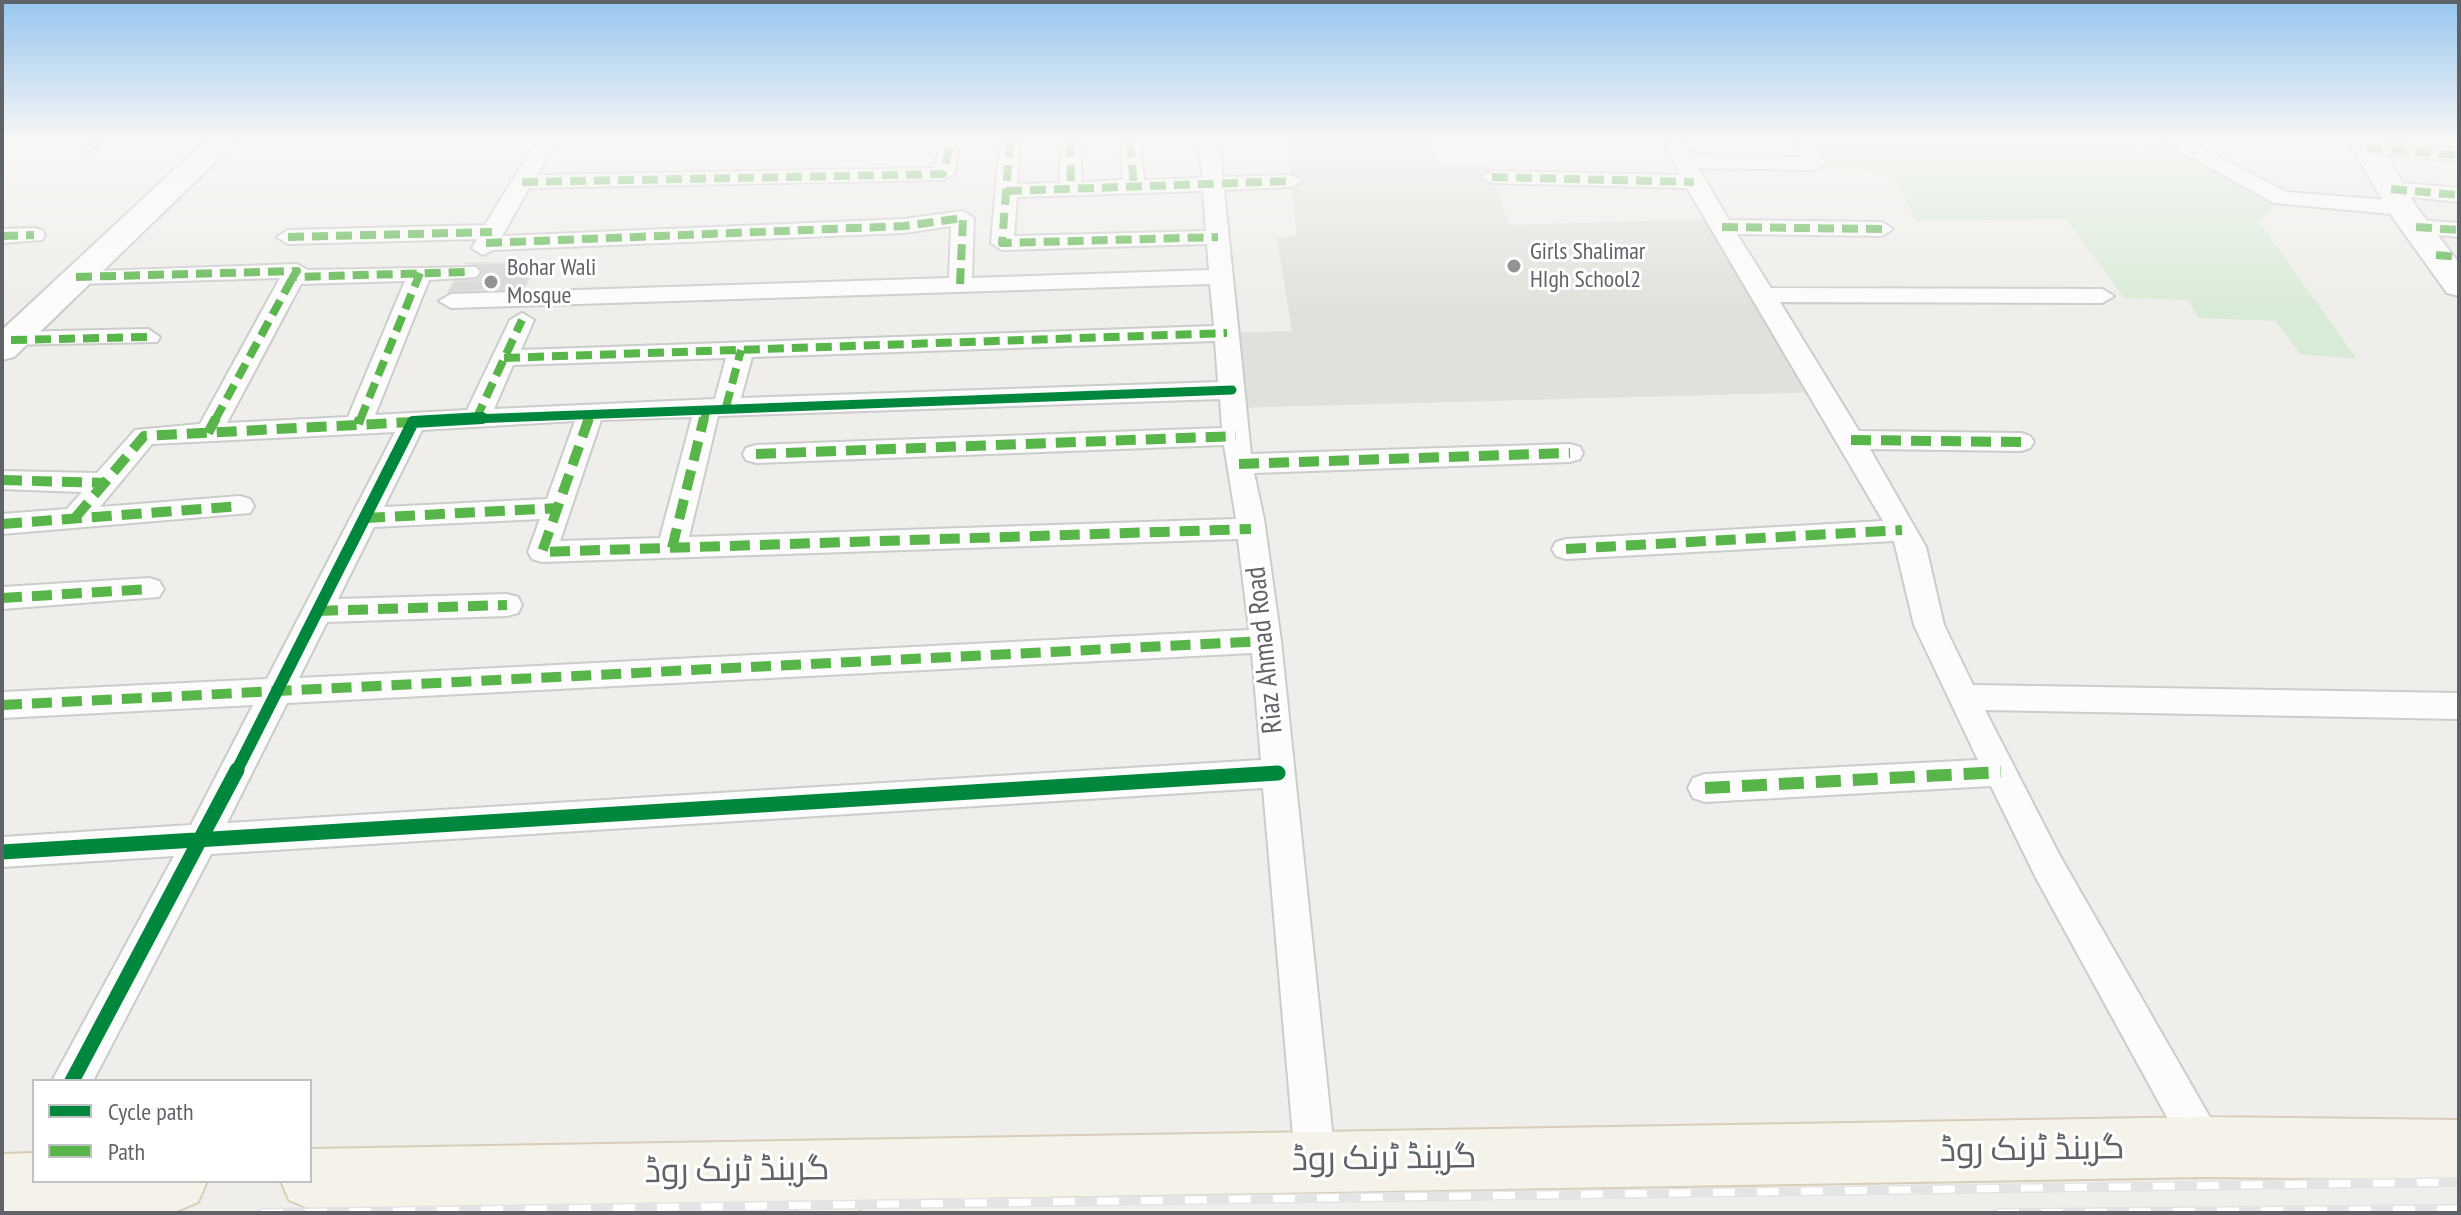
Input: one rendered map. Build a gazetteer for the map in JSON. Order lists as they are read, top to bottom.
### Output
{
  "streets": {
    "main road": ["گرینڈ ٹرنک روڈ"],
    "street": ["Riaz Ahmad Road"]
  },
  "crossings": [
    ["Riaz Ahmad Road", "گرینڈ ٹرنک روڈ"]
  ],
  "places": ["Girls Shalimar HIgh School2", "Bohar Wali Mosque"],
  "legend": ["Cycle path", "Path"]
}
